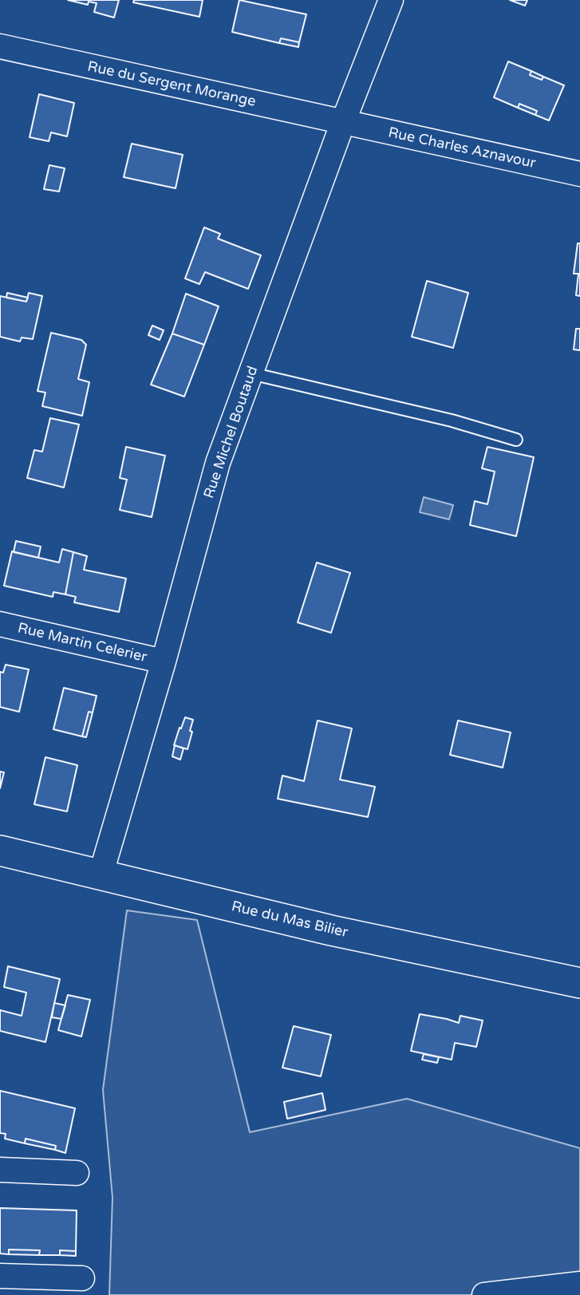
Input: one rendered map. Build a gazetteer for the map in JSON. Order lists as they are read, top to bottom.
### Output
{
  "streets": {
    "street": [
      "Rue du Sergent Morange",
      "Rue Charles Aznavour",
      "Rue Michel Boutaud",
      "Rue Martin Celerier",
      "Rue du Mas Bilier"
    ]
  },
  "crossings": [
    ["Rue du Sergent Morange", "Rue Charles Aznavour"],
    ["Rue du Sergent Morange", "Rue Michel Boutaud"],
    ["Rue Charles Aznavour", "Rue Michel Boutaud"],
    ["Rue Michel Boutaud", "Rue Martin Celerier"],
    ["Rue Michel Boutaud", "Rue du Mas Bilier"]
  ]
}
